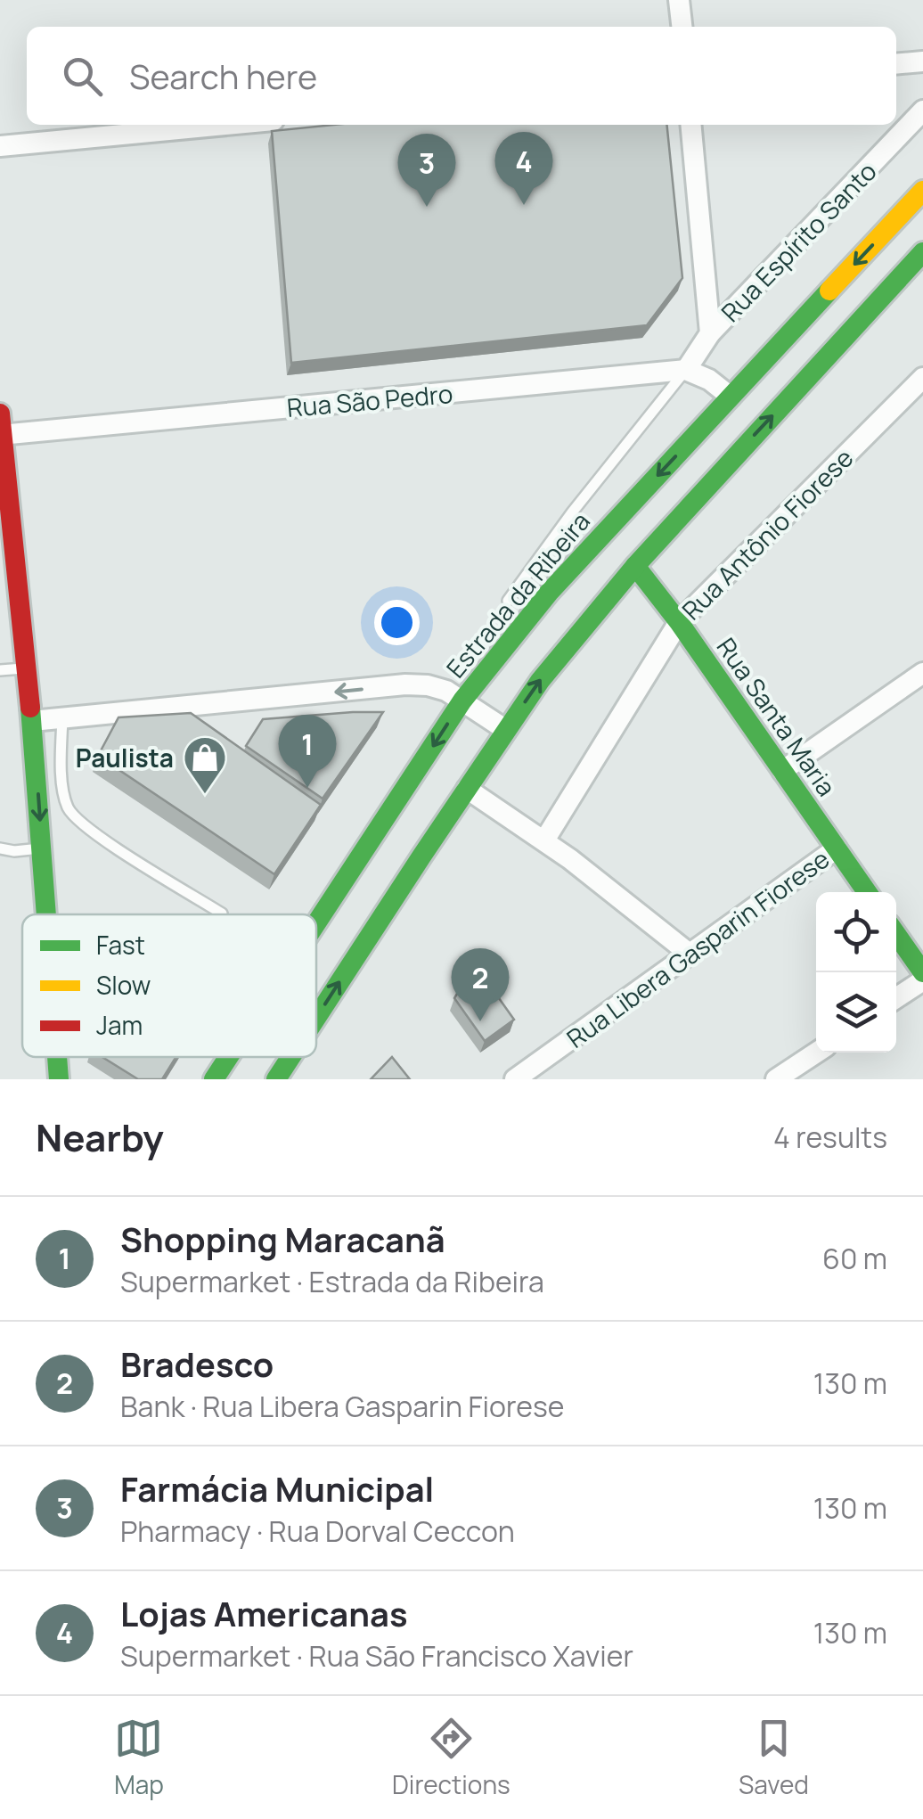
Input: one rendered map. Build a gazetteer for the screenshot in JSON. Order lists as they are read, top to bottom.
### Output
{
  "streets": {
    "main road": ["Estrada da Ribeira", "Rua Santa Maria"],
    "street": [
      "Rua Espírito Santo",
      "Rua São Pedro",
      "Rua Antônio Fiorese",
      "Rua Libera Gasparin Fiorese"
    ]
  },
  "crossings": [
    ["Rua Espírito Santo", "Rua São Pedro"],
    ["Rua Antônio Fiorese", "Rua Santa Maria"],
    ["Rua Santa Maria", "Rua Libera Gasparin Fiorese"]
  ],
  "places": {
    "shop": ["Paulista"]
  },
  "legend": ["Fast", "Slow", "Jam"],
  "page": {
    "search": "Search here",
    "pins": [
      "4",
      "3",
      "1",
      "2"
    ],
    "heading": ["Nearby", "4 results"],
    "list": [
      {
        "mark": "1",
        "name": "Shopping Maracanã",
        "note": "Supermarket · Estrada da Ribeira",
        "value": "60 m"
      },
      {
        "mark": "2",
        "name": "Bradesco",
        "note": "Bank · Rua Libera Gasparin Fiorese",
        "value": "130 m"
      },
      {
        "mark": "3",
        "name": "Farmácia Municipal",
        "note": "Pharmacy · Rua Dorval Ceccon",
        "value": "130 m"
      },
      {
        "mark": "4",
        "name": "Lojas Americanas",
        "note": "Supermarket · Rua São Francisco Xavier",
        "value": "130 m"
      }
    ],
    "nav": ["Map", "Directions", "Saved"]
  }
}
